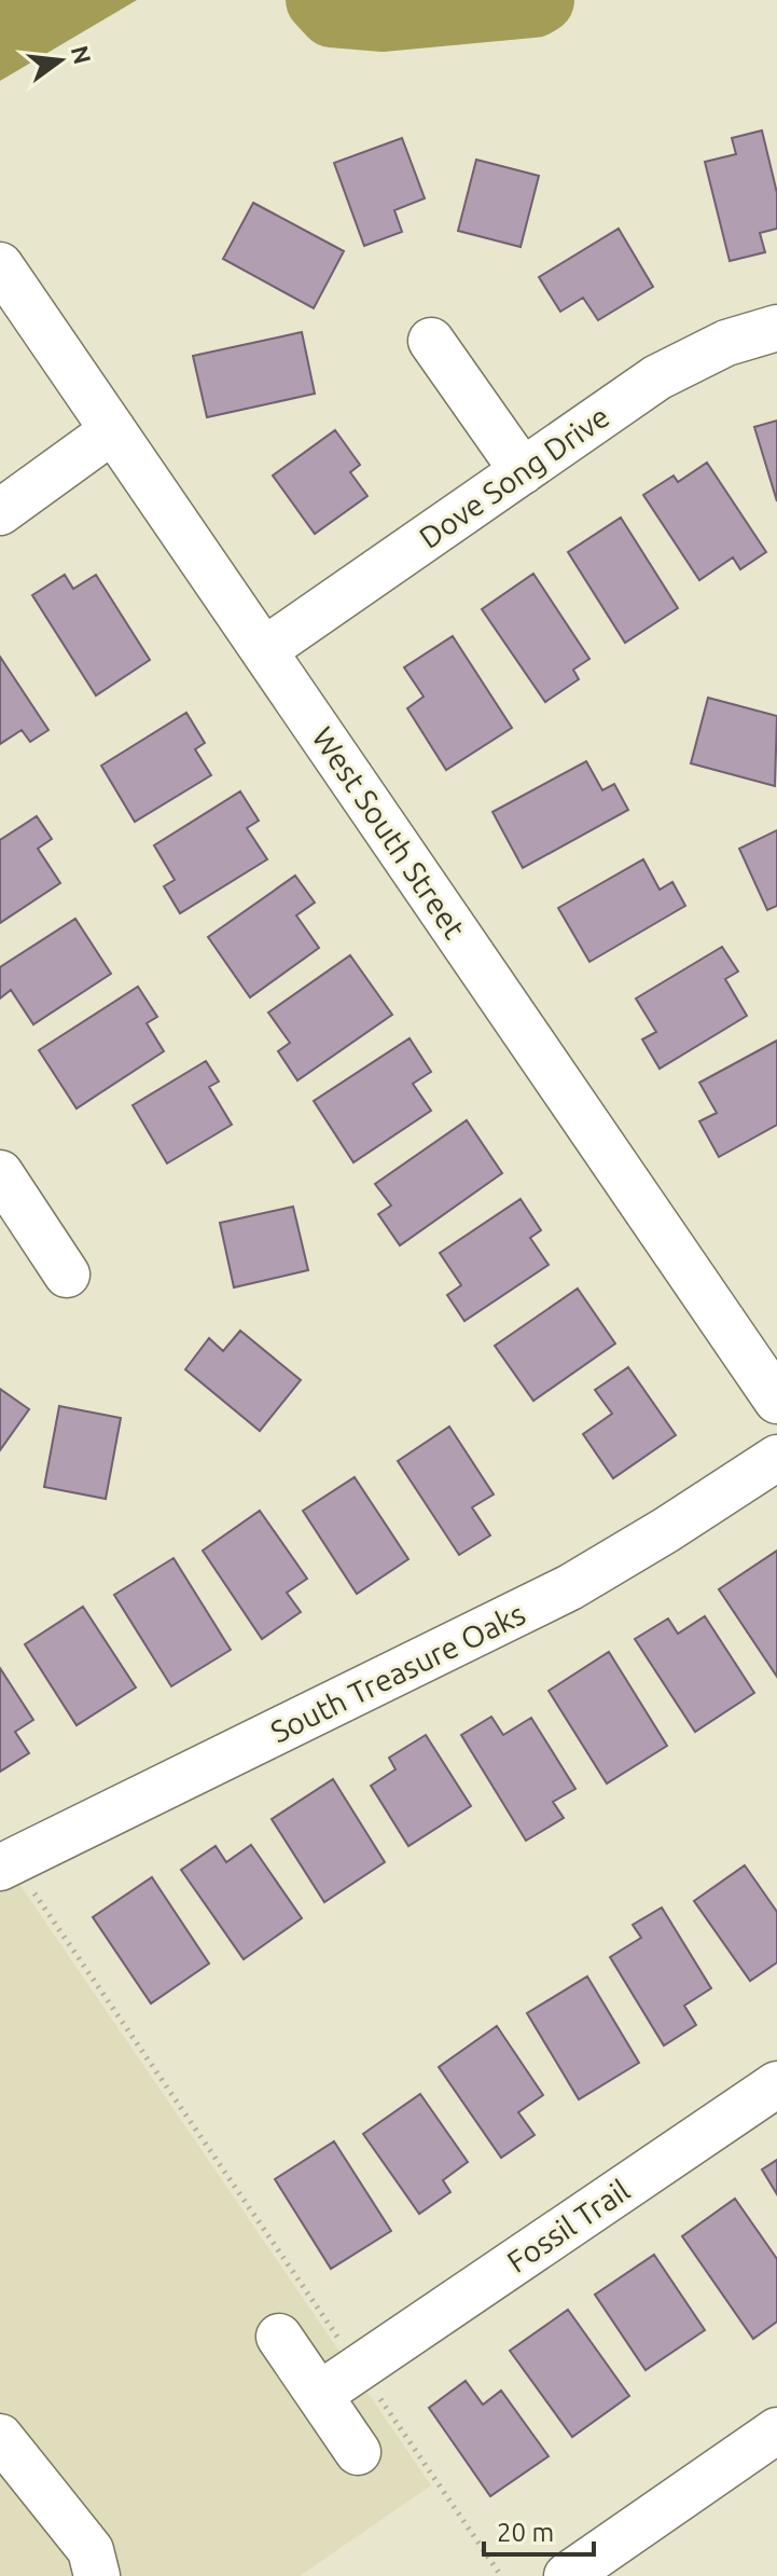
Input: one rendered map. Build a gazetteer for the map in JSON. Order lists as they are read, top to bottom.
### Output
{
  "streets": {
    "street": [
      "Dove Song Drive",
      "West South Street",
      "South Treasure Oaks",
      "Fossil Trail"
    ]
  },
  "crossings": [
    ["Dove Song Drive", "West South Street"]
  ],
  "scale_bar": "20 m",
  "north": "right"
}
